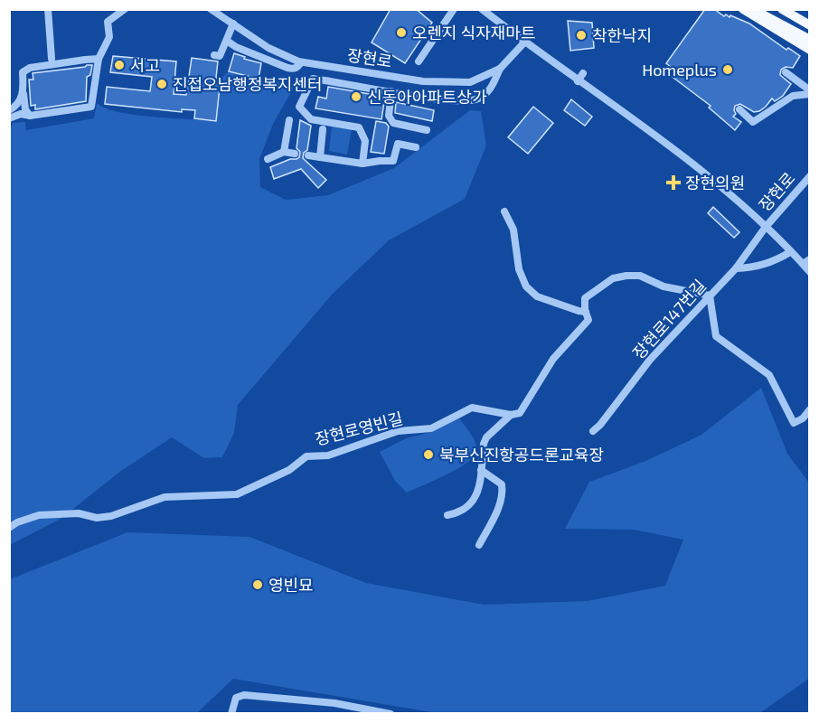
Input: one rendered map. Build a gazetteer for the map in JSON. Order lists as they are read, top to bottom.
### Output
{
  "streets": {
    "street": ["장현로", "장현로147번길", "장현로영빈길"]
  },
  "crossings": [
    ["장현로", "장현로147번길"]
  ],
  "places": {
    "other": [
      "오렌지 식자재마트",
      "착한낙지",
      "서고",
      "Homeplus",
      "진접오남행정복지센터",
      "신동아아파트상가",
      "북부신진항공드론교육장",
      "영빈묘"
    ],
    "health": ["장현의원"]
  }
}
